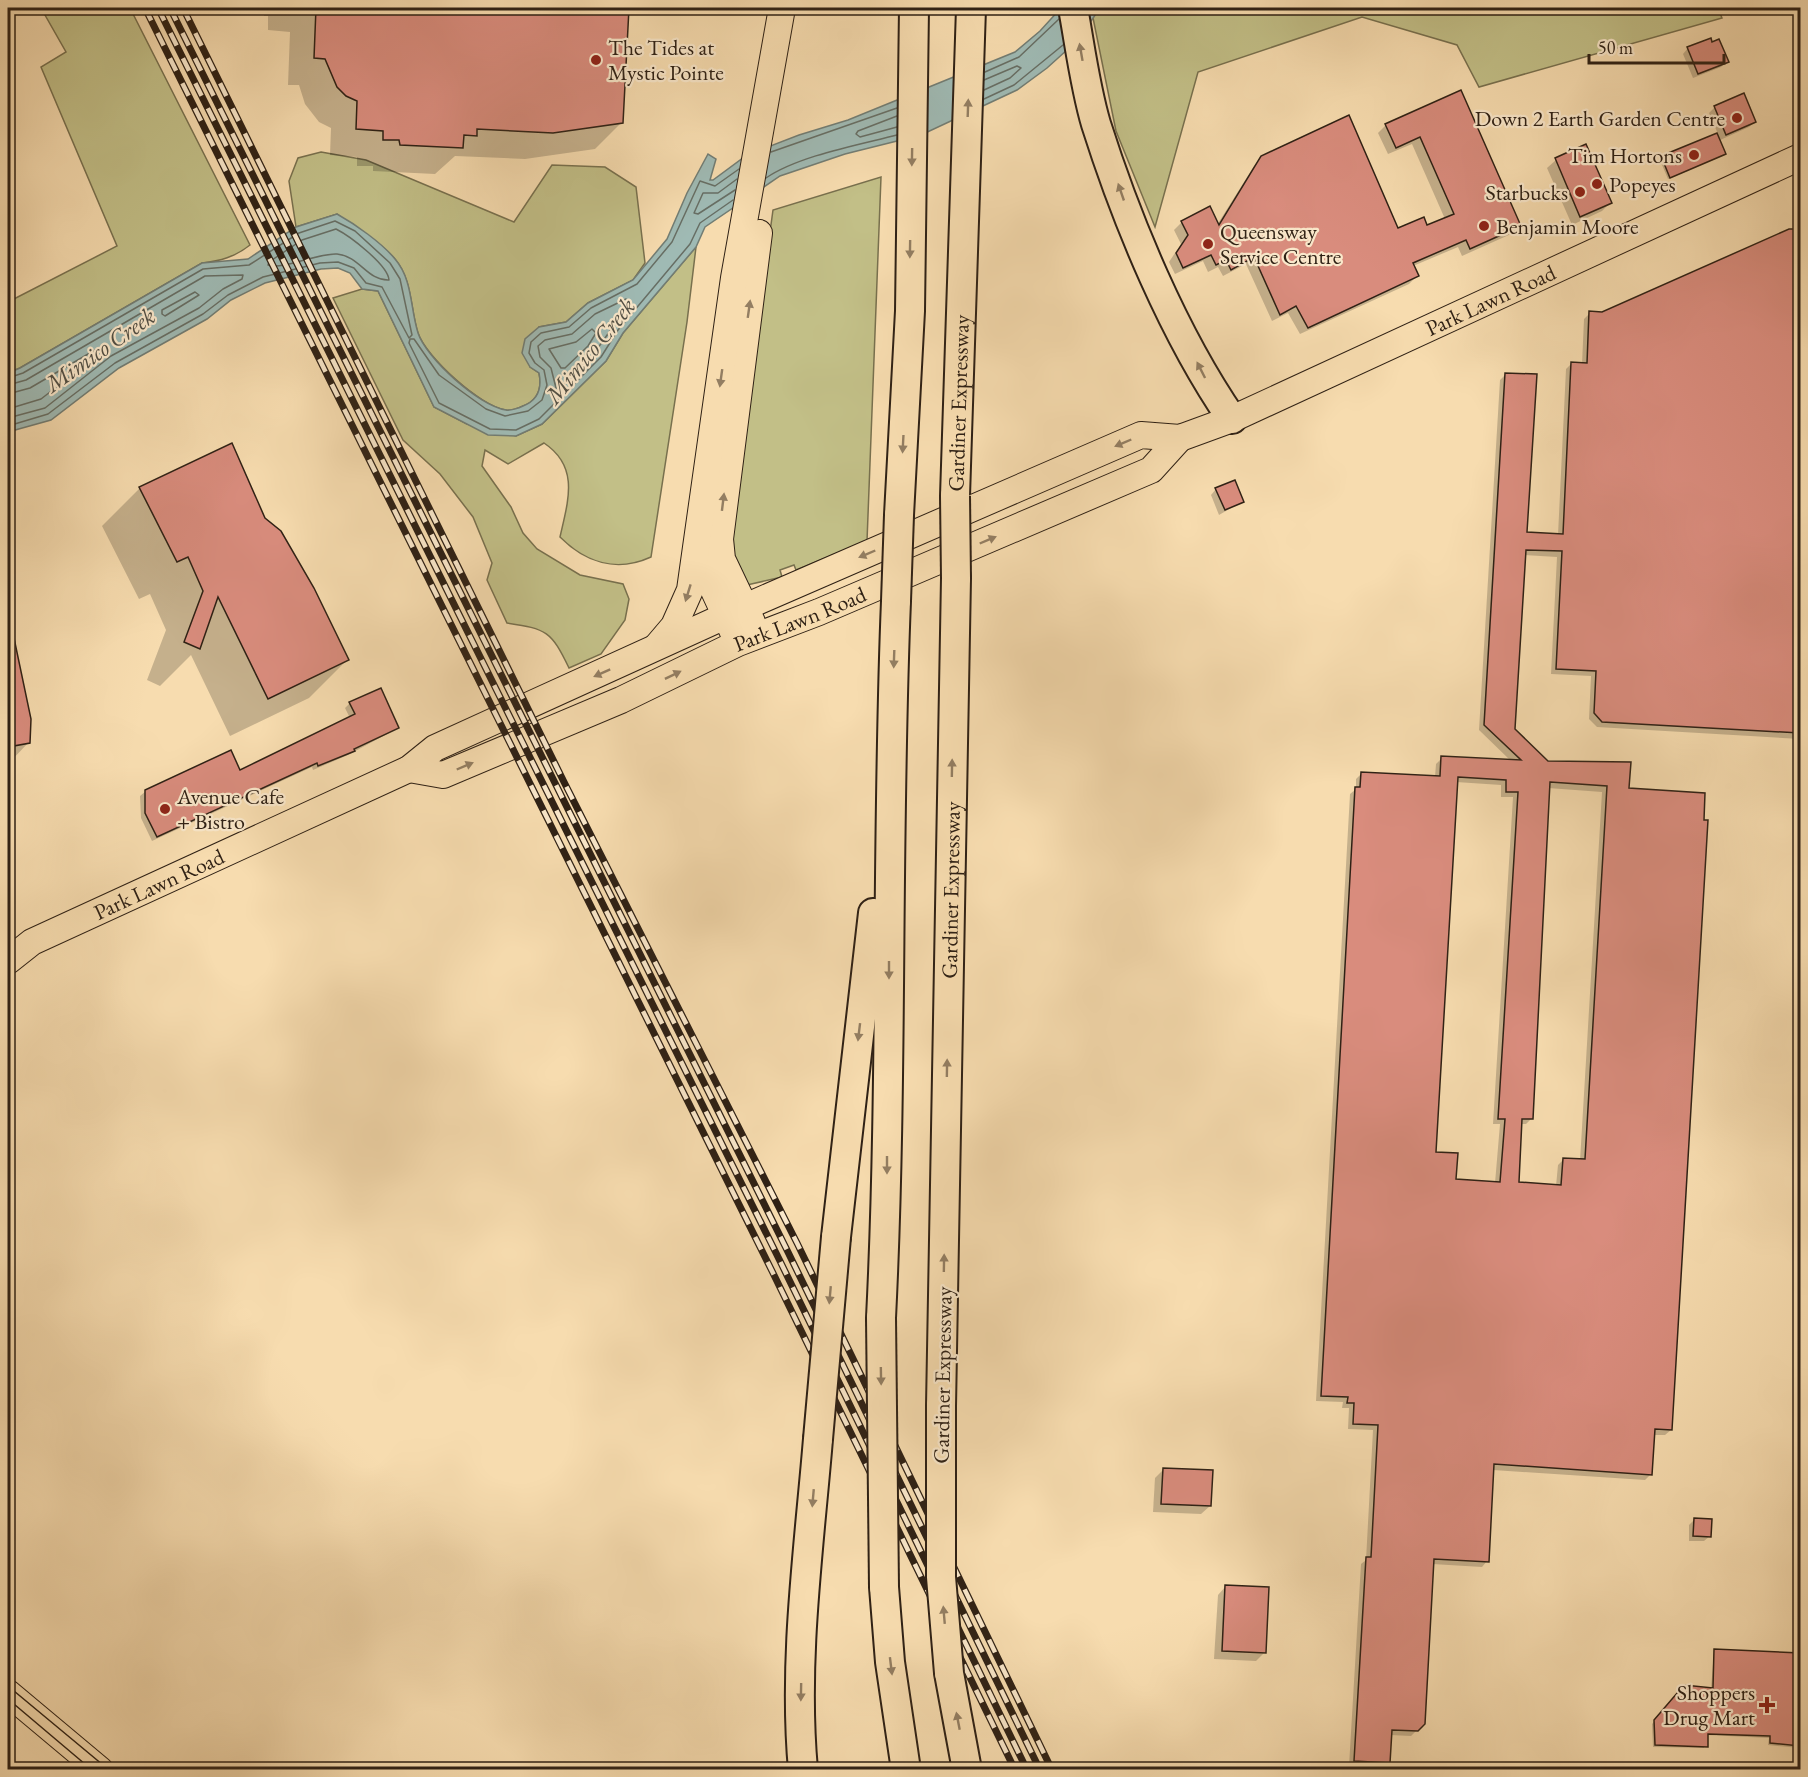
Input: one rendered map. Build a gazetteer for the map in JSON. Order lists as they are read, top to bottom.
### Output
{
  "streets": {
    "highway": ["Gardiner Expressway"],
    "main road": ["Park Lawn Road"]
  },
  "water": ["Mimico Creek"],
  "places": {
    "other": [
      "The Tides at Mystic Pointe",
      "Down 2 Earth Garden Centre",
      "Tim Hortons",
      "Popeyes",
      "Starbucks",
      "Benjamin Moore",
      "Queensway Service Centre",
      "Avenue Cafe + Bistro"
    ],
    "health": ["Shoppers Drug Mart"]
  },
  "scale_bar": "50 m"
}
